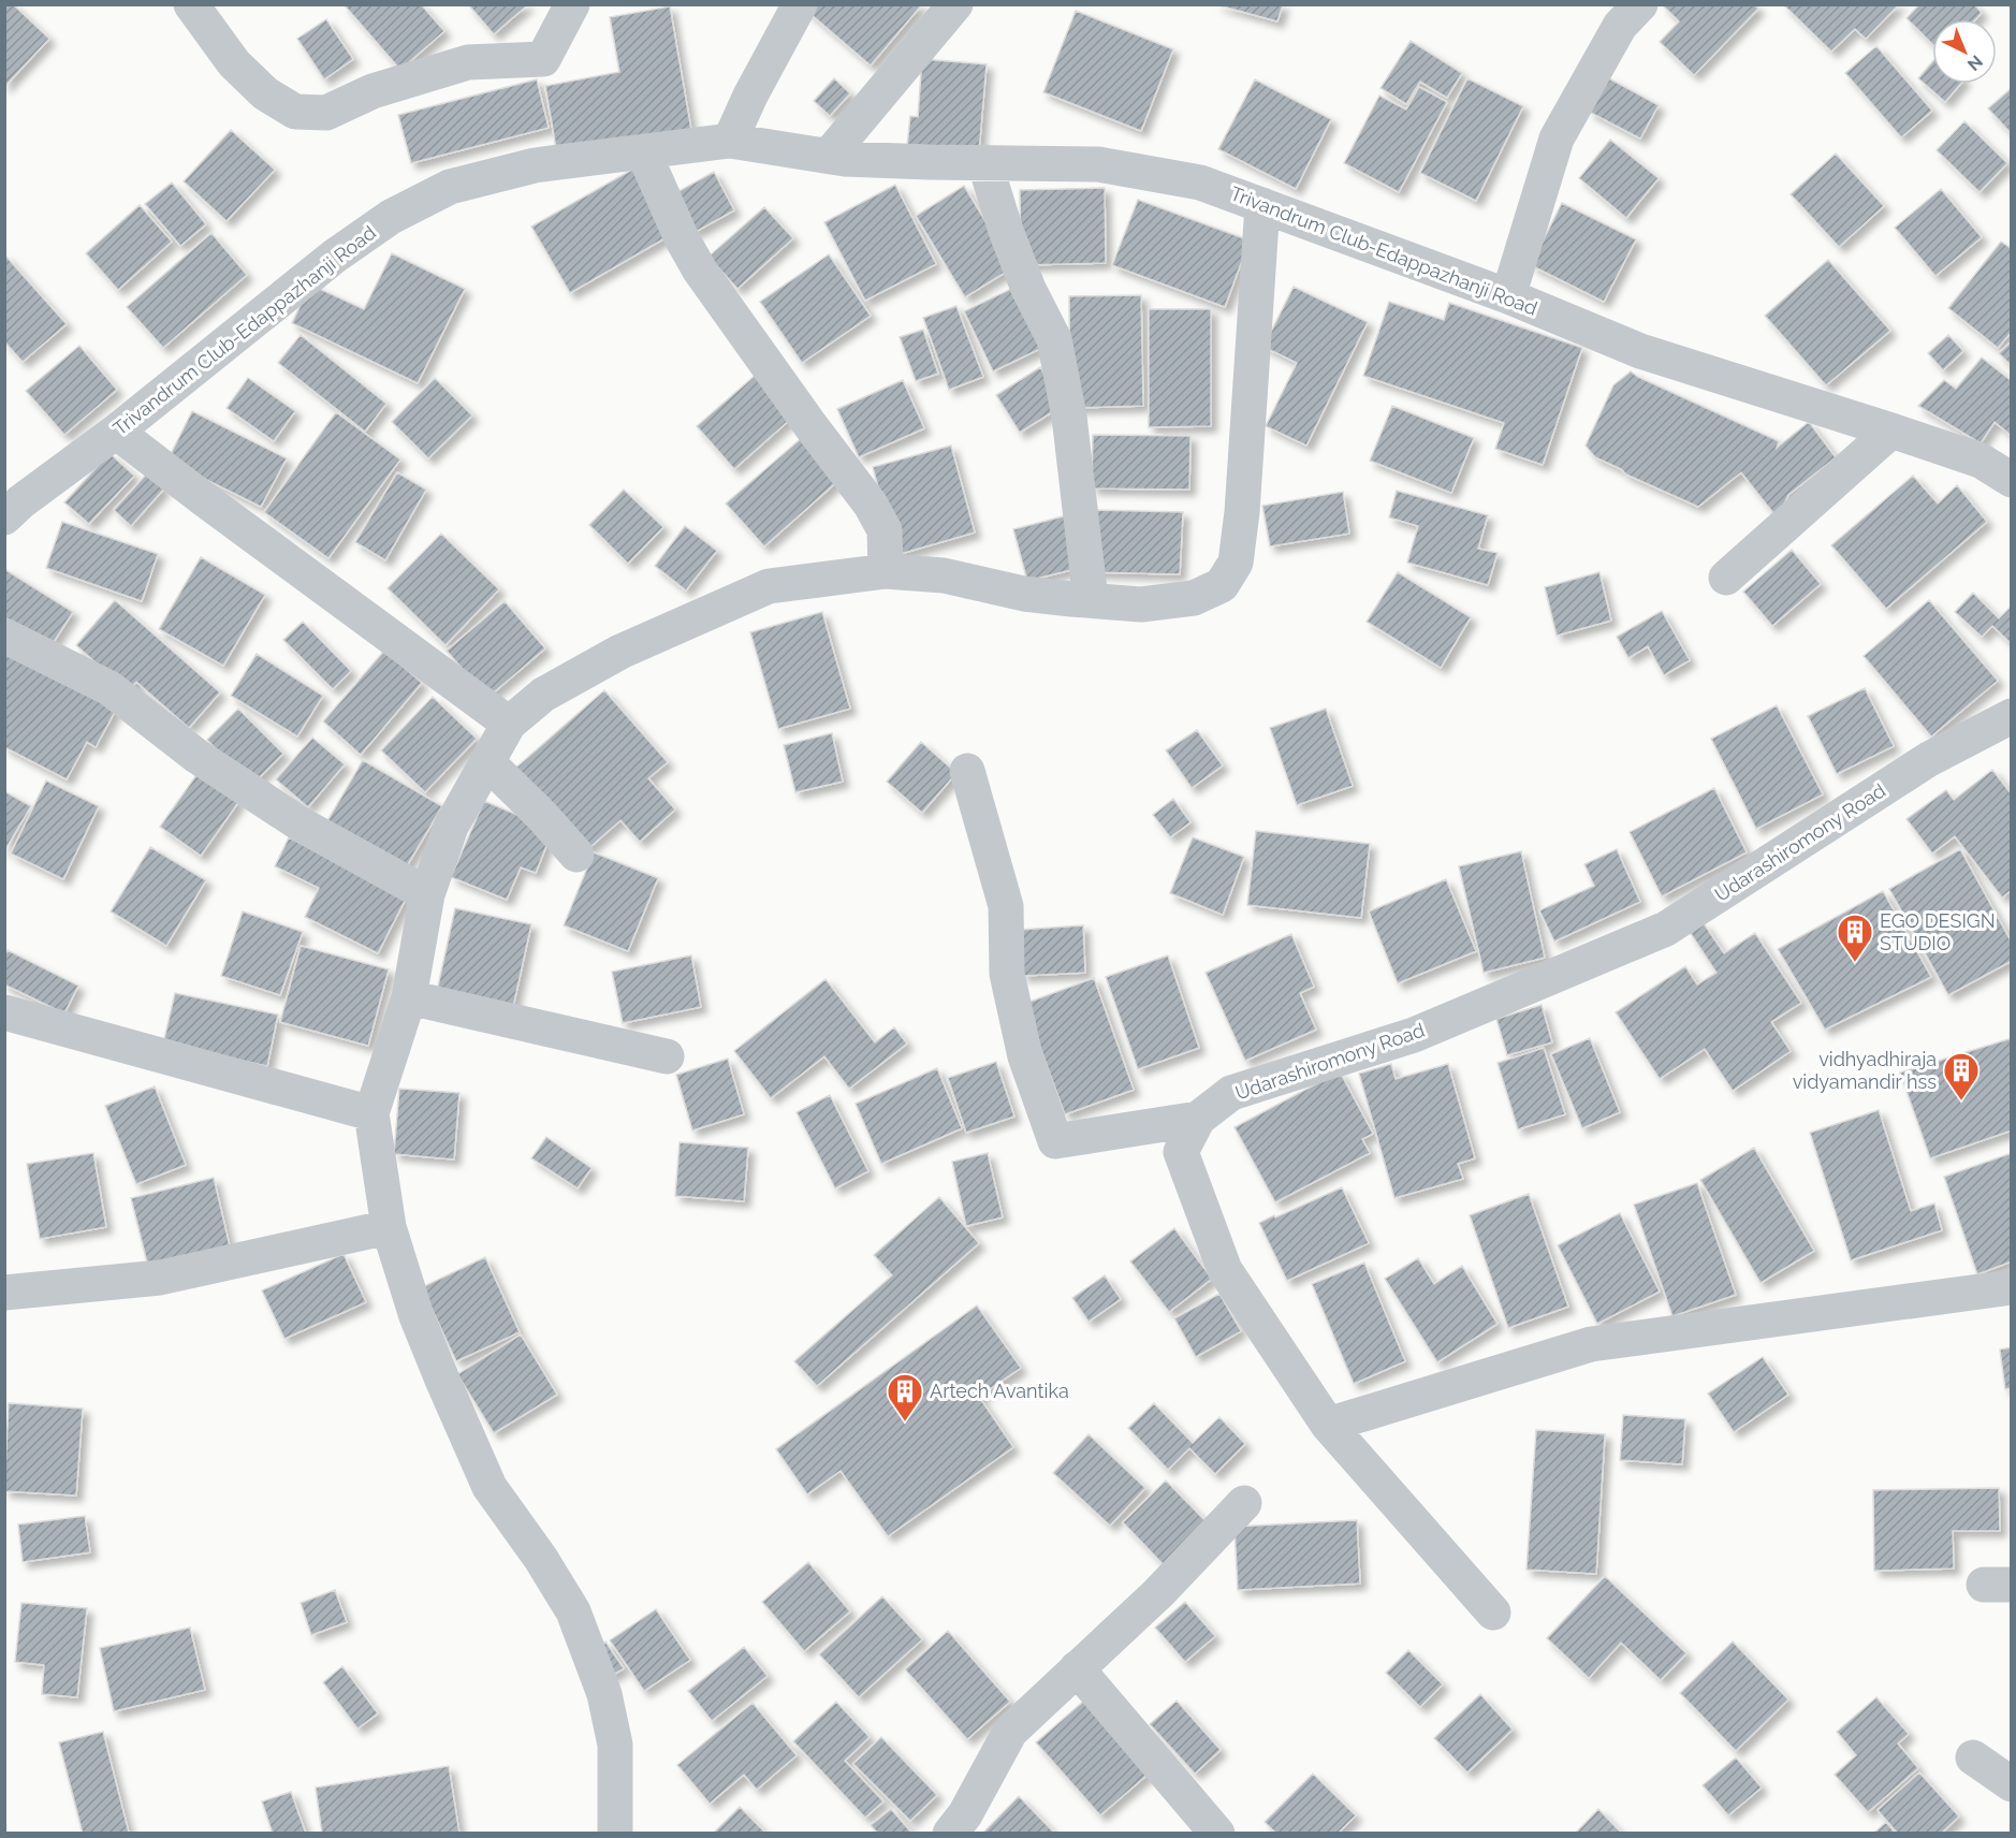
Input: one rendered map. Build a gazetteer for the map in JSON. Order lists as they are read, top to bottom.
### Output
{
  "streets": {
    "street": ["Trivandrum Club-Edappazhanji Road", "Udarashiromony Road"]
  },
  "places": {
    "building": ["EGO DESIGN STUDIO", "vidhyadhiraja vidyamandir hss", "Artech Avantika"]
  },
  "north": "bottom right"
}
